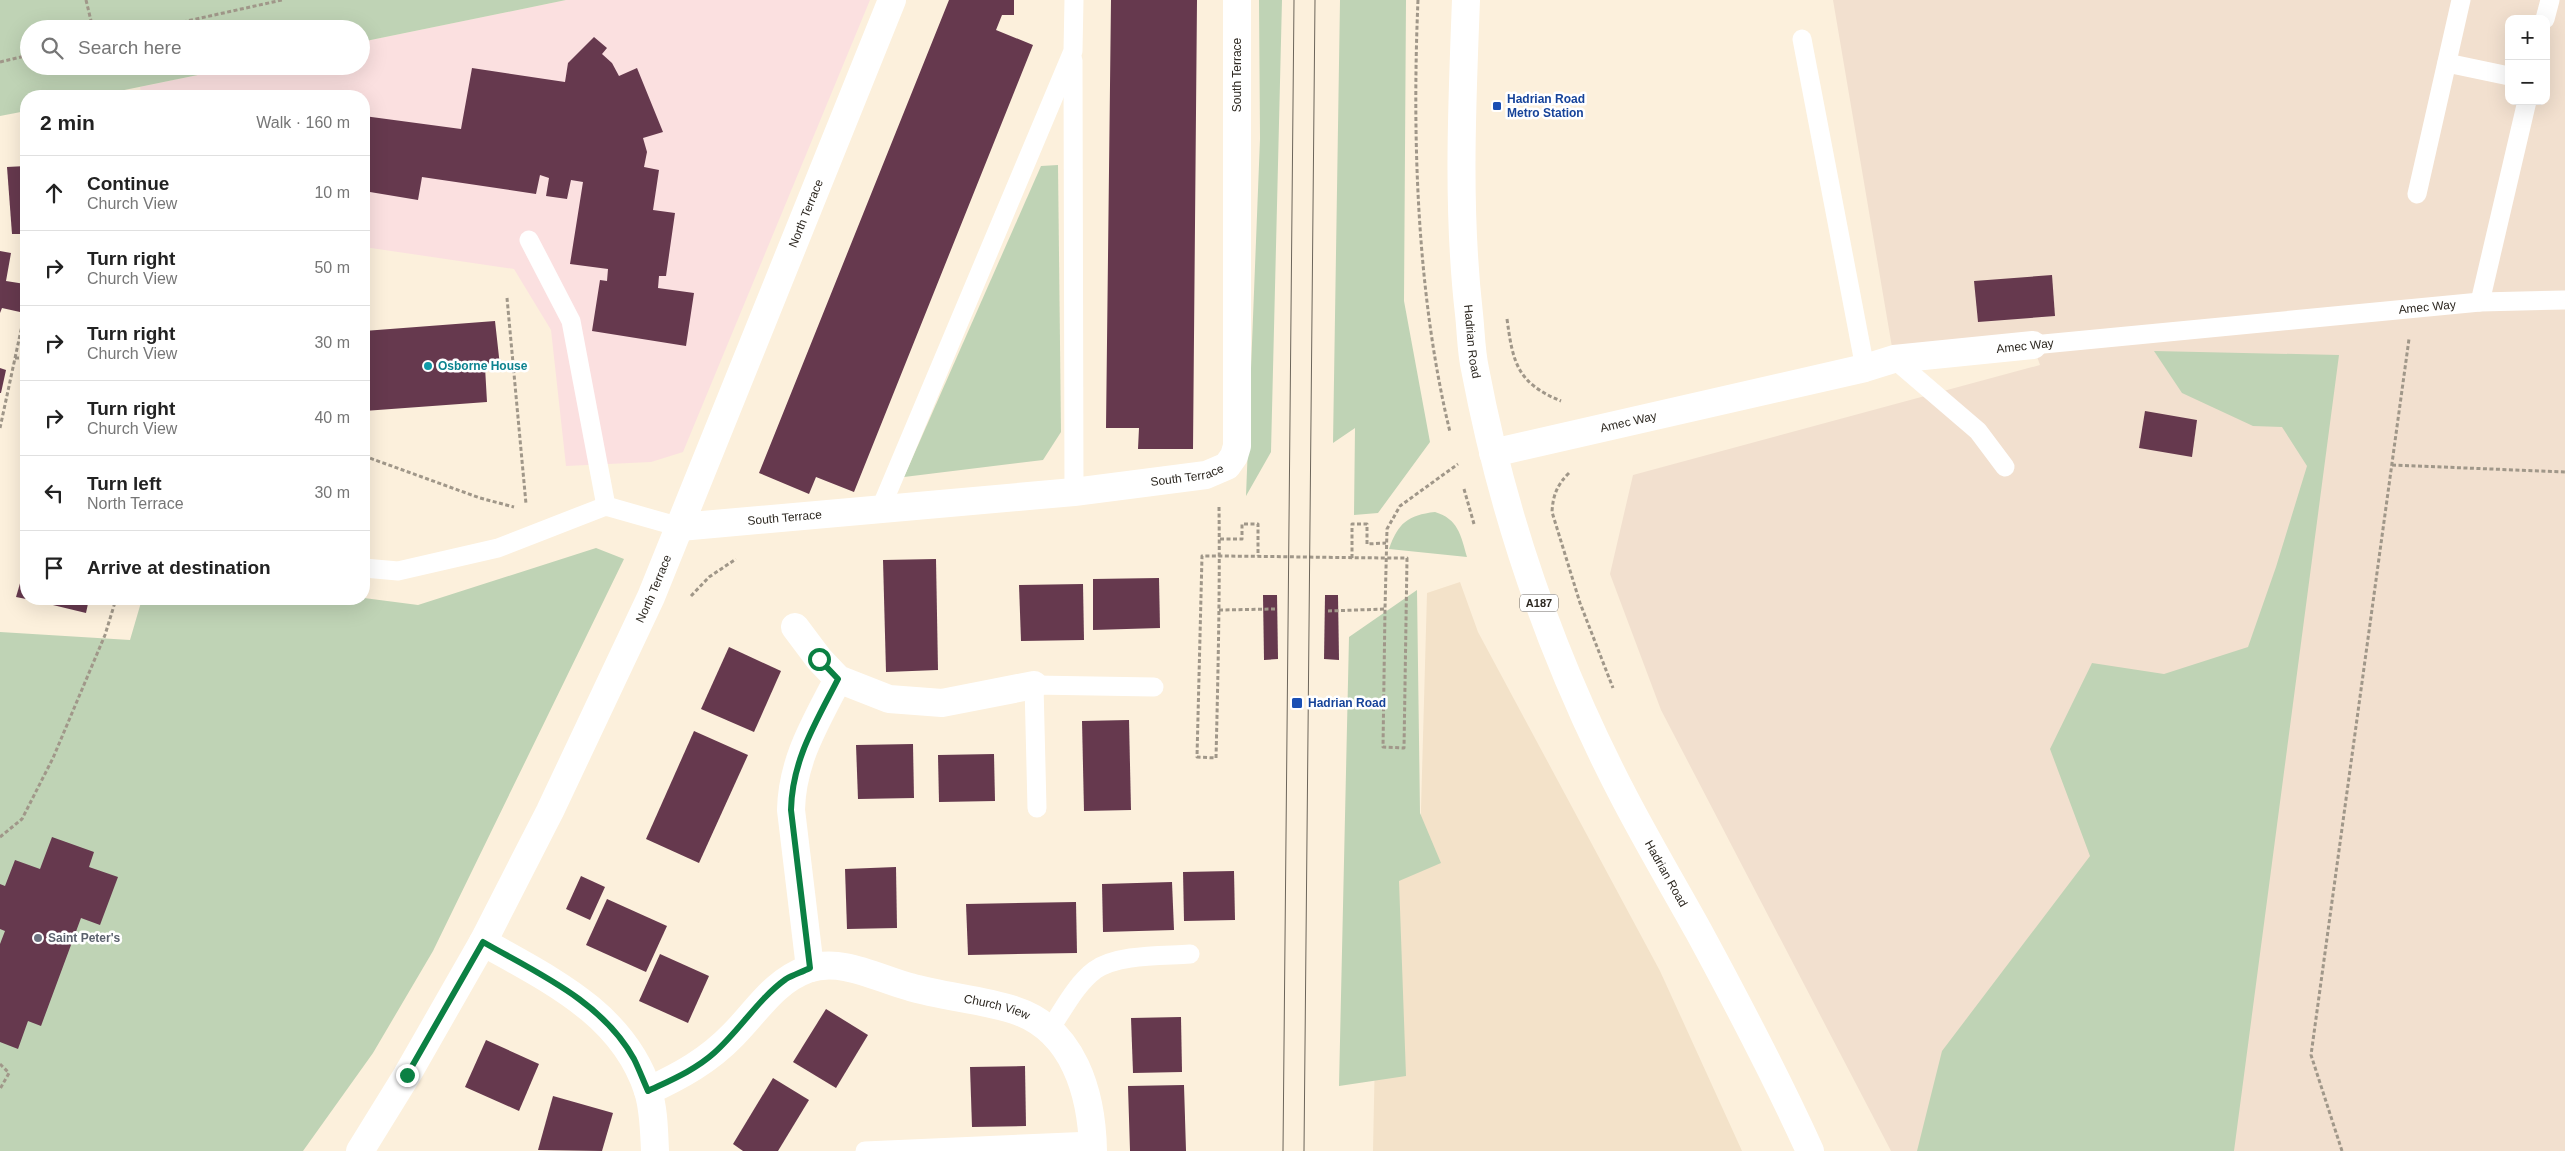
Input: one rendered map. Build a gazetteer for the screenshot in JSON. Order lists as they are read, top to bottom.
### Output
{
  "streets": {
    "street": [
      "South Terrace",
      "North Terrace",
      "Amec Way",
      "Hadrian Road",
      "A187",
      "Church View"
    ]
  },
  "crossings": [
    ["South Terrace", "North Terrace"],
    ["Amec Way", "Hadrian Road"]
  ],
  "places": {
    "transit": ["Hadrian Road Metro Station", "Hadrian Road"],
    "other": ["Osborne House", "Saint Peter's"]
  },
  "page": {
    "map_buttons": ["+", "−"],
    "search": "Search here",
    "heading": ["2 min", "Walk · 160 m"],
    "list": [
      ["Continue", "Church View", "10 m"],
      ["Turn right", "Church View", "50 m"],
      ["Turn right", "Church View", "30 m"],
      ["Turn right", "Church View", "40 m"],
      ["Turn left", "North Terrace", "30 m"],
      "Arrive at destination"
    ]
  }
}
